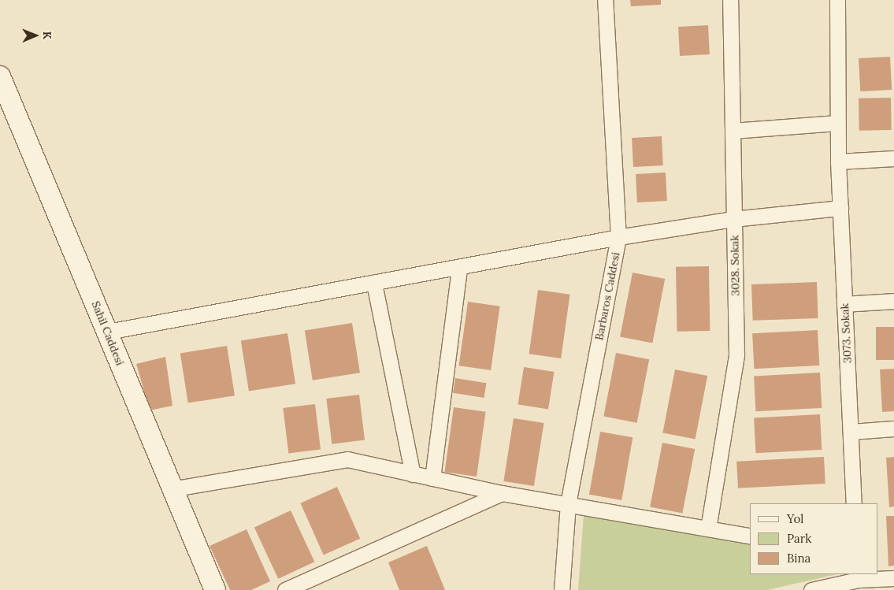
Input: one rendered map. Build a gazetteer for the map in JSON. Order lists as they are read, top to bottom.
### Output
{
  "streets": {
    "street": [
      "3028. Sokak",
      "Barbaros Caddesi",
      "Sahil Caddesi",
      "3073. Sokak"
    ]
  },
  "legend": ["Yol", "Park", "Bina"],
  "north": "right"
}
